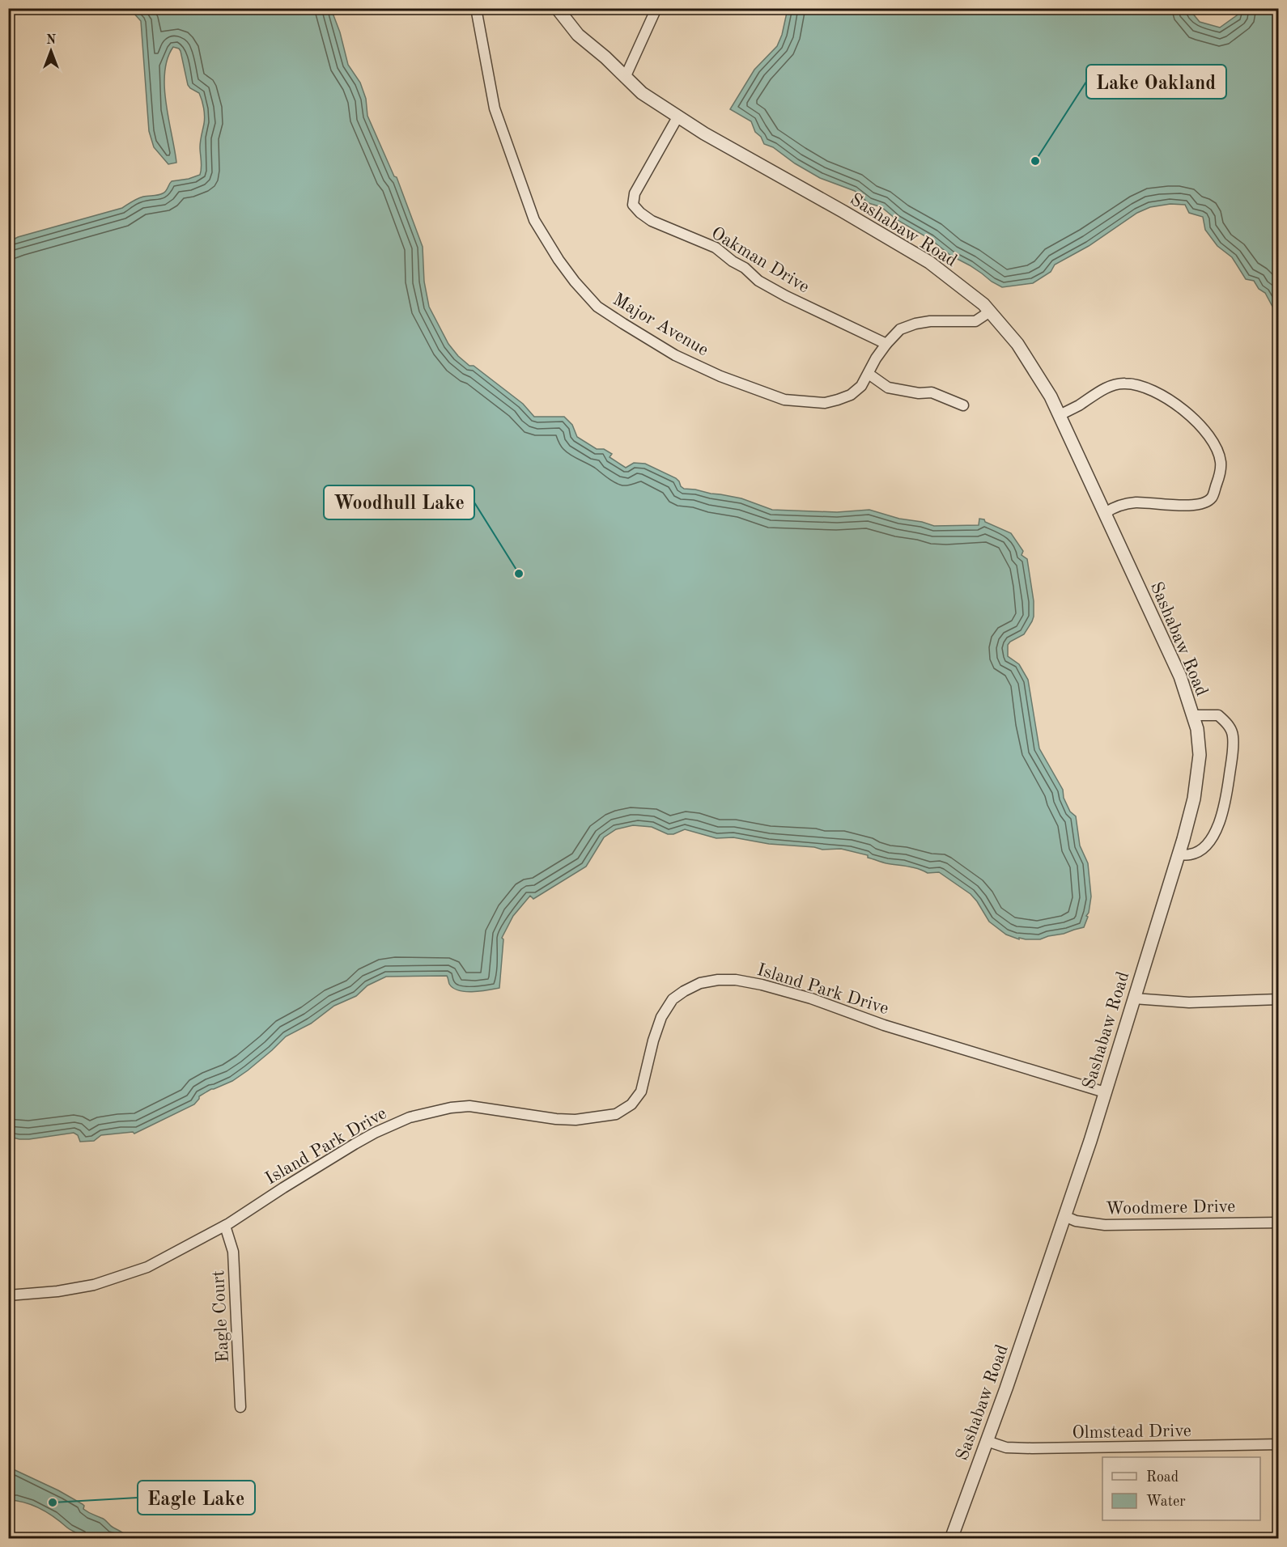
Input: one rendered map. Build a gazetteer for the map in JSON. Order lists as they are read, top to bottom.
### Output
{
  "streets": {
    "street": [
      "Sashabaw Road",
      "Oakman Drive",
      "Major Avenue",
      "Island Park Drive",
      "Woodmere Drive",
      "Eagle Court",
      "Olmstead Drive"
    ]
  },
  "crossings": [
    ["Sashabaw Road", "Oakman Drive"],
    ["Sashabaw Road", "Island Park Drive"],
    ["Sashabaw Road", "Woodmere Drive"],
    ["Sashabaw Road", "Olmstead Drive"],
    ["Oakman Drive", "Major Avenue"],
    ["Island Park Drive", "Eagle Court"]
  ],
  "places": ["Lake Oakland", "Woodhull Lake", "Eagle Lake"],
  "legend": ["Road", "Water"],
  "north": "top"
}
